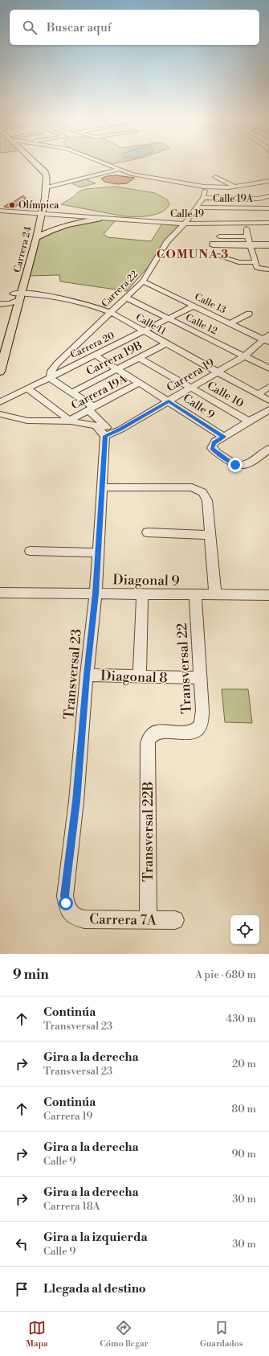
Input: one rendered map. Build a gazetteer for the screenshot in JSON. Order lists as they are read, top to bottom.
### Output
{
  "streets": {
    "main road": ["Carrera 24"],
    "street": [
      "Calle 19A",
      "Calle 19",
      "Carrera 22",
      "Calle 13",
      "Calle 11",
      "Calle 12",
      "Carrera 20",
      "Carrera 19B",
      "Carrera 19",
      "Carrera 19A",
      "Calle 10",
      "Calle 9",
      "Diagonal 9",
      "Transversal 22",
      "Transversal 23",
      "Diagonal 8",
      "Transversal 22B",
      "Carrera 7A"
    ]
  },
  "crossings": [
    ["Calle 19A", "Calle 19"],
    ["Calle 19A", "Carrera 22"],
    ["Calle 19", "Carrera 24"],
    ["Calle 19", "Carrera 22"],
    ["Carrera 24", "Calle 11"],
    ["Carrera 22", "Calle 13"],
    ["Carrera 22", "Calle 11"],
    ["Carrera 22", "Calle 12"],
    ["Carrera 22", "Carrera 20"],
    ["Calle 13", "Carrera 20"],
    ["Calle 13", "Carrera 19"],
    ["Calle 11", "Carrera 20"],
    ["Calle 11", "Carrera 19B"],
    ["Calle 11", "Carrera 19"],
    ["Calle 12", "Carrera 20"],
    ["Calle 12", "Carrera 19"],
    ["Carrera 20", "Calle 9"],
    ["Carrera 19B", "Calle 10"],
    ["Carrera 19B", "Calle 9"],
    ["Carrera 19", "Calle 10"],
    ["Carrera 19", "Calle 9"],
    ["Carrera 19", "Transversal 23"],
    ["Carrera 19A", "Calle 9"],
    ["Diagonal 9", "Transversal 22"],
    ["Diagonal 9", "Transversal 23"],
    ["Transversal 22", "Diagonal 8"],
    ["Transversal 22", "Transversal 22B"],
    ["Transversal 23", "Diagonal 8"],
    ["Transversal 23", "Carrera 7A"],
    ["Transversal 22B", "Carrera 7A"]
  ],
  "districts": ["COMUNA 3"],
  "places": ["Olímpica"],
  "page": {
    "search": "Buscar aquí",
    "heading": ["9 min", "A pie · 680 m"],
    "list": [
      ["Continúa", "Transversal 23", "430 m"],
      ["Gira a la derecha", "Transversal 23", "20 m"],
      ["Continúa", "Carrera 19", "80 m"],
      ["Gira a la derecha", "Calle 9", "90 m"],
      ["Gira a la derecha", "Carrera 18A", "30 m"],
      ["Gira a la izquierda", "Calle 9", "30 m"],
      "Llegada al destino"
    ],
    "nav": ["Mapa", "Cómo llegar", "Guardados"]
  }
}
